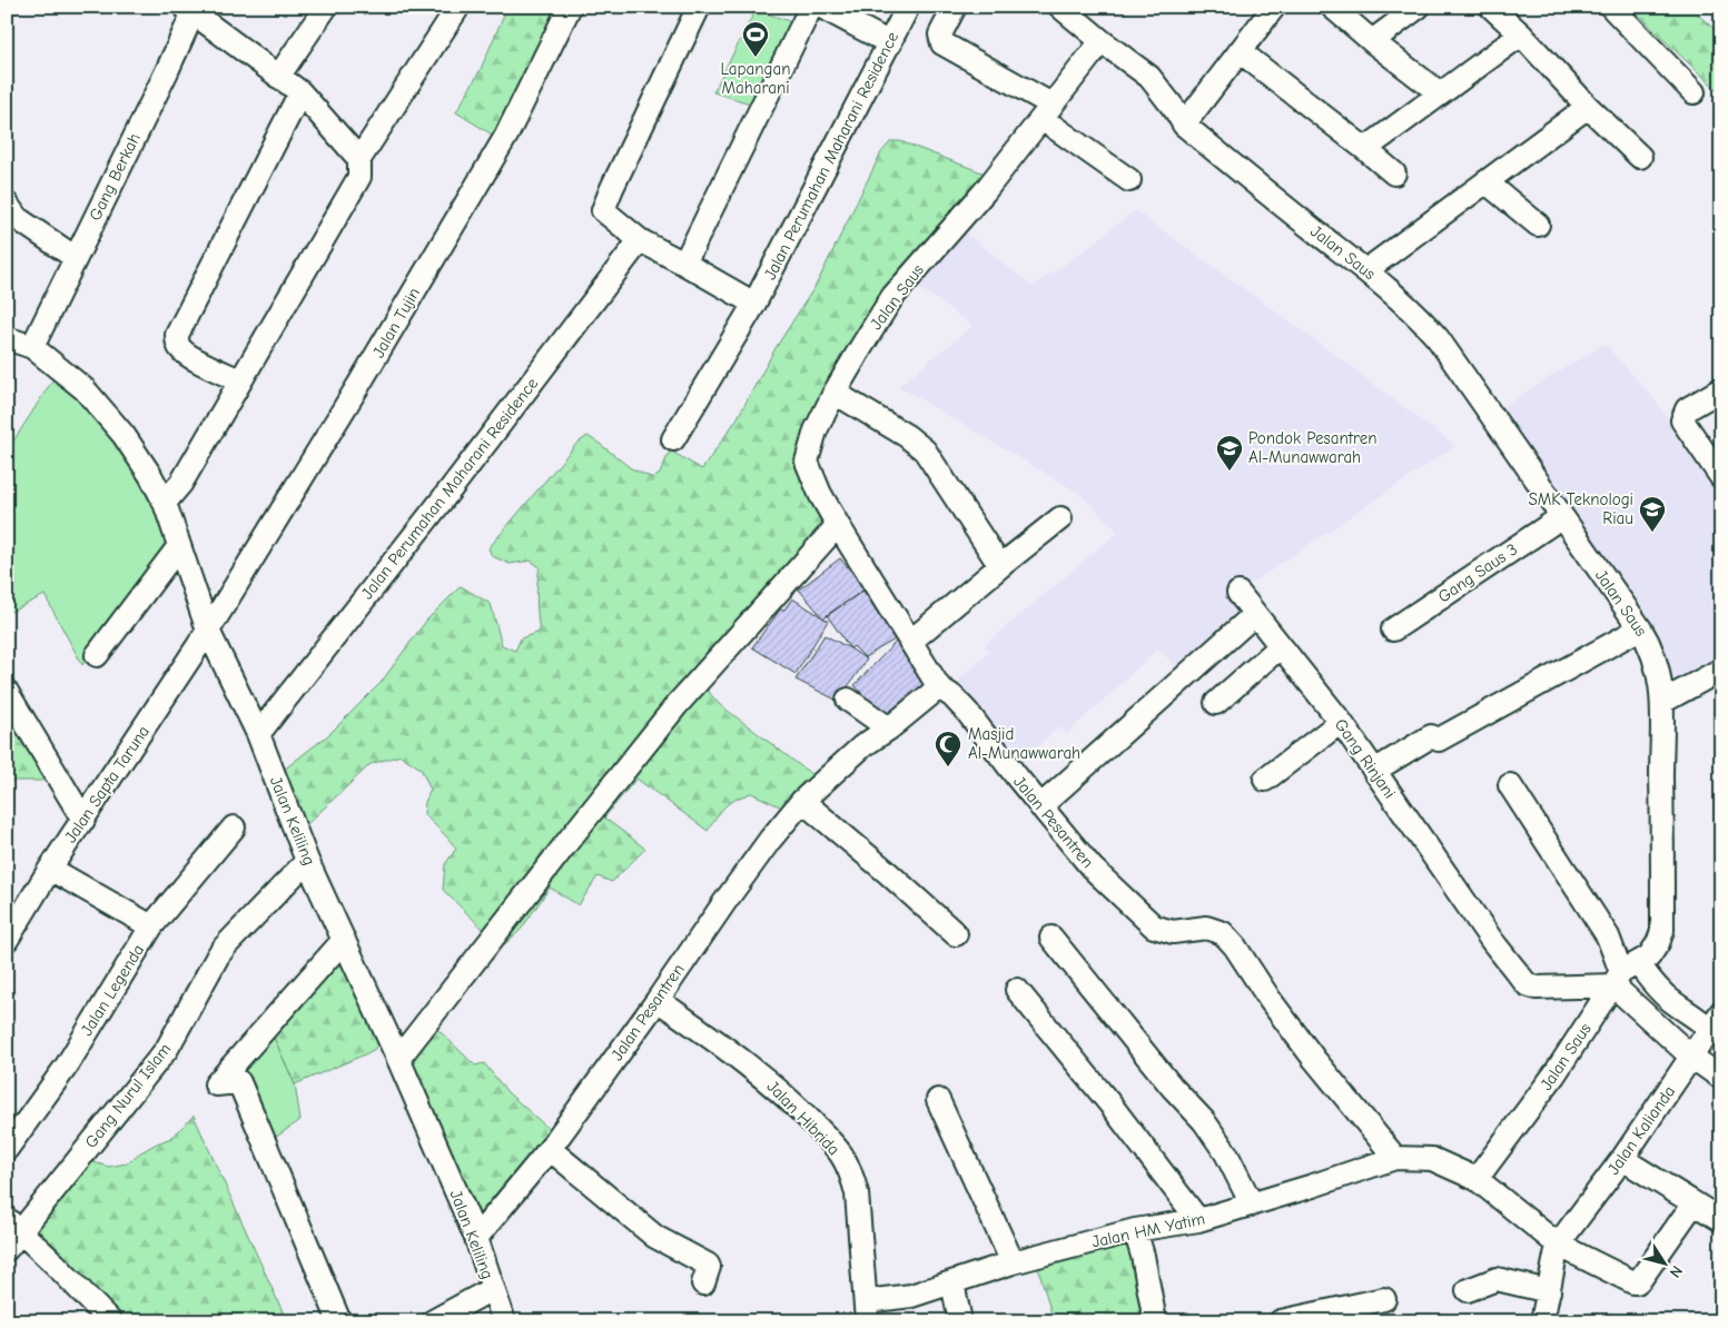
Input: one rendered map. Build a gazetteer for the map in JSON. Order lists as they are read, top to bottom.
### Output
{
  "streets": {
    "street": [
      "Jalan Perumahan Maharani Residence",
      "Gang Berkah",
      "Jalan Saus",
      "Jalan Tujin",
      "Gang Saus 3",
      "Gang Rinjani",
      "Jalan Sapta Taruna",
      "Jalan Keliling",
      "Jalan Pesantren",
      "Jalan Legenda",
      "Gang Nurul Islam",
      "Jalan Hibrida",
      "Jalan Kalianda",
      "Jalan HM Yatim"
    ]
  },
  "crossings": [
    ["Jalan Perumahan Maharani Residence", "Jalan Keliling"],
    ["Gang Berkah", "Jalan Keliling"],
    ["Jalan Saus", "Gang Saus 3"],
    ["Jalan Saus", "Gang Rinjani"],
    ["Jalan Saus", "Jalan Pesantren"],
    ["Jalan Tujin", "Jalan Sapta Taruna"],
    ["Jalan Tujin", "Jalan Keliling"],
    ["Jalan Sapta Taruna", "Jalan Keliling"],
    ["Jalan Sapta Taruna", "Jalan Legenda"],
    ["Jalan Keliling", "Jalan Pesantren"],
    ["Jalan Keliling", "Gang Nurul Islam"],
    ["Jalan Pesantren", "Jalan Hibrida"],
    ["Jalan Pesantren", "Jalan HM Yatim"],
    ["Jalan Hibrida", "Jalan HM Yatim"]
  ],
  "places": {
    "sports": ["Lapangan Maharani"],
    "school or university": ["Pondok Pesantren Al-Munawwarah", "SMK Teknologi Riau"],
    "mosque": ["Masjid Al-Munawwarah"]
  },
  "north": "bottom right"
}
